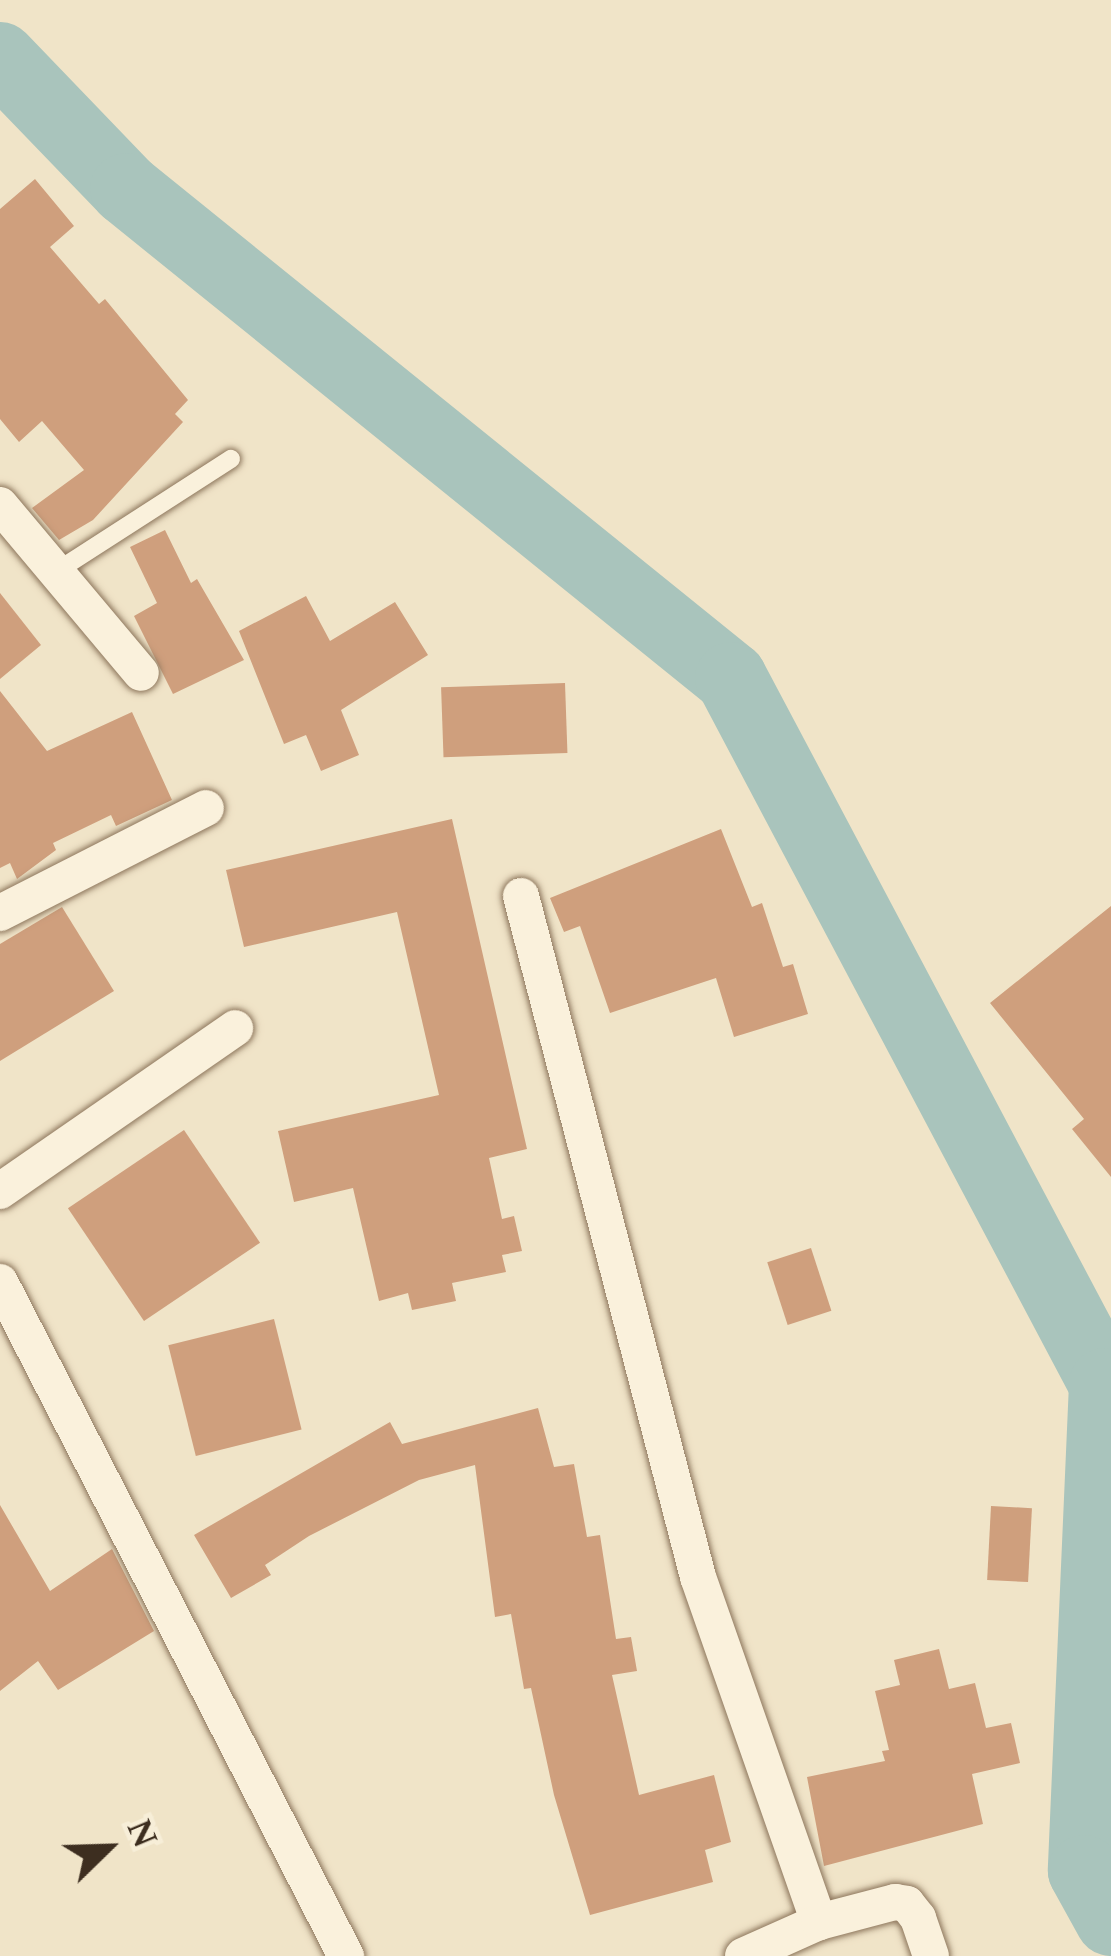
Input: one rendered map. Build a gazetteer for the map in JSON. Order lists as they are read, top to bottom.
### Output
{
  "north": "top right"
}
